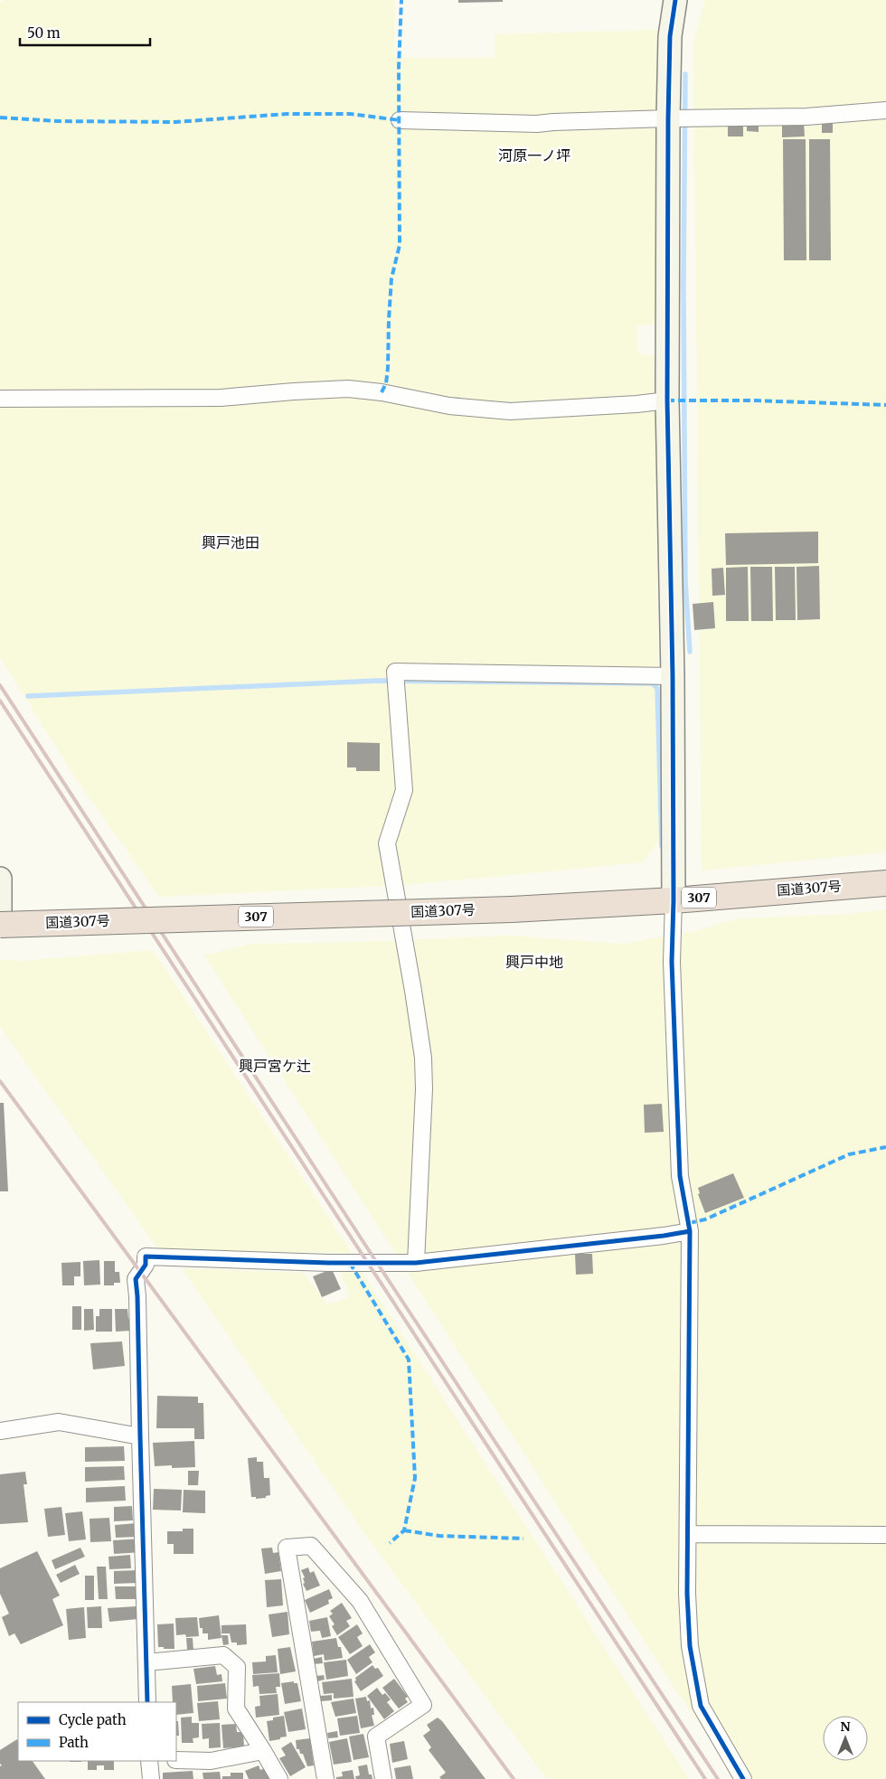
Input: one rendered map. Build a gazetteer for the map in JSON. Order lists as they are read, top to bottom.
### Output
{
  "streets": {
    "highway": ["国道307号", "307"]
  },
  "districts": [
    "河原一ノ坪",
    "興戸池田",
    "興戸中地",
    "興戸宮ケ辻"
  ],
  "legend": ["Cycle path", "Path"],
  "scale_bar": "50 m",
  "north": "top"
}
